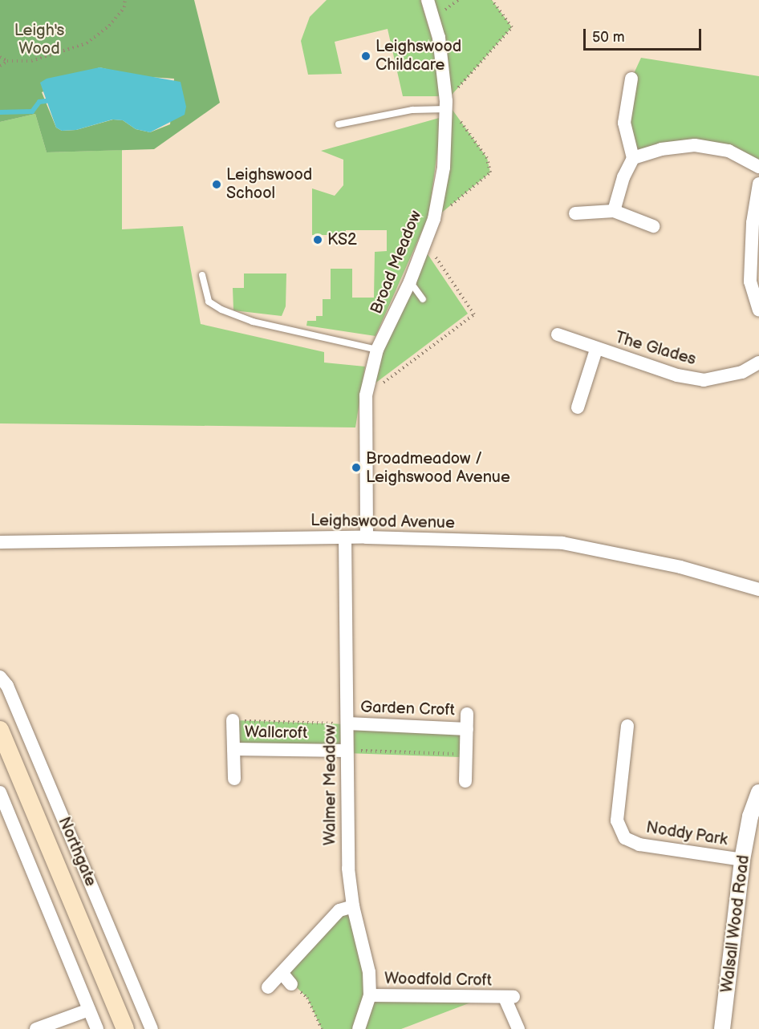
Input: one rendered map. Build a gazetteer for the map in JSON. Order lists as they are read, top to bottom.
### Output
{
  "streets": {
    "main road": ["Northgate"],
    "street": [
      "Broad Meadow",
      "The Glades",
      "Leighswood Avenue",
      "Garden Croft",
      "Wallcroft",
      "Walmer Meadow",
      "Noddy Park",
      "Walsall Wood Road",
      "Woodfold Croft"
    ]
  },
  "crossings": [
    ["Broad Meadow", "Leighswood Avenue"],
    ["Leighswood Avenue", "Walmer Meadow"],
    ["Garden Croft", "Walmer Meadow"],
    ["Wallcroft", "Walmer Meadow"],
    ["Walmer Meadow", "Woodfold Croft"],
    ["Noddy Park", "Walsall Wood Road"]
  ],
  "parks": ["Leigh's Wood"],
  "places": [
    "Leighswood Childcare",
    "Leighswood School",
    "KS2",
    "Broadmeadow / Leighswood Avenue"
  ],
  "scale_bar": "50 m"
}
